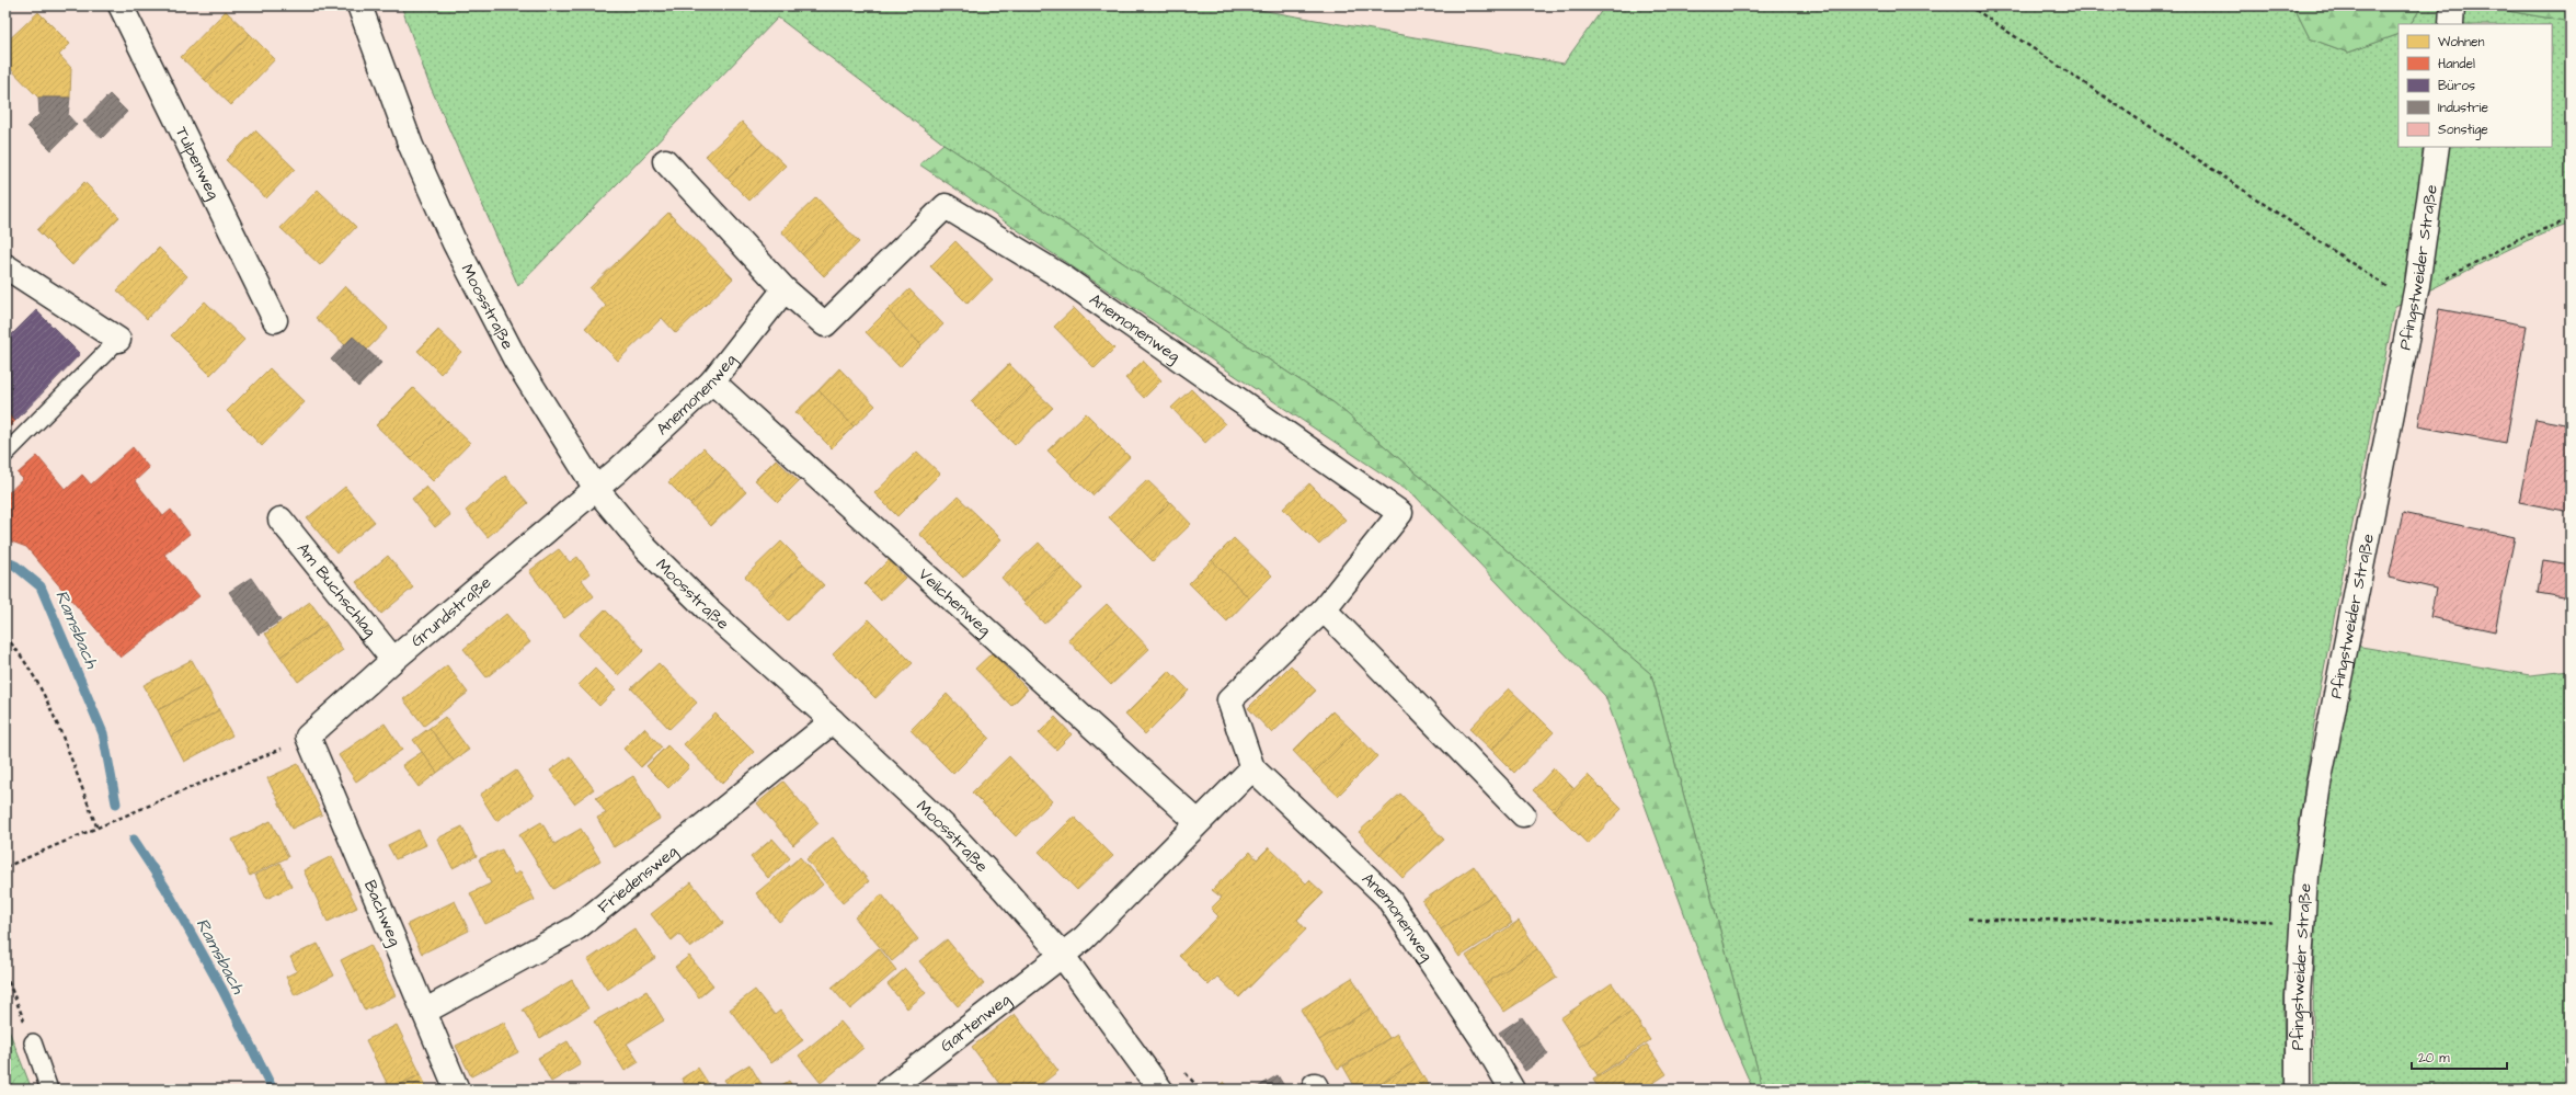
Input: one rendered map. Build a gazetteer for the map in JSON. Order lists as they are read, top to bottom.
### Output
{
  "streets": {
    "street": [
      "Tulpenweg",
      "Pfingstweider Straße",
      "Moosstraße",
      "Anemonenweg",
      "Am Buchschlag",
      "Veilchenweg",
      "Grundstraße",
      "Friedensweg",
      "Bachweg",
      "Gartenweg"
    ]
  },
  "crossings": [
    ["Moosstraße", "Anemonenweg"],
    ["Moosstraße", "Grundstraße"],
    ["Moosstraße", "Friedensweg"],
    ["Moosstraße", "Gartenweg"],
    ["Anemonenweg", "Veilchenweg"],
    ["Anemonenweg", "Grundstraße"],
    ["Am Buchschlag", "Grundstraße"],
    ["Grundstraße", "Bachweg"],
    ["Friedensweg", "Bachweg"]
  ],
  "water": ["Ramsbach"],
  "legend": [
    "Wohnen",
    "Handel",
    "Büros",
    "Industrie",
    "Sonstige"
  ],
  "scale_bar": "20 m"
}
